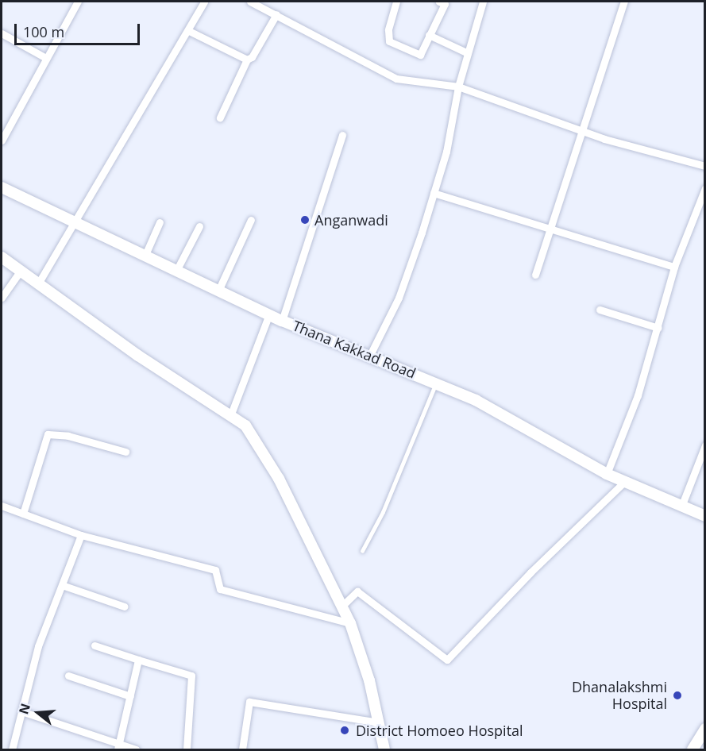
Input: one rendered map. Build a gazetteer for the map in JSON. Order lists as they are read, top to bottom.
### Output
{
  "streets": {
    "main road": ["Thana Kakkad Road"]
  },
  "places": ["Anganwadi", "Dhanalakshmi Hospital", "District Homoeo Hospital"],
  "scale_bar": "100 m",
  "north": "left"
}
